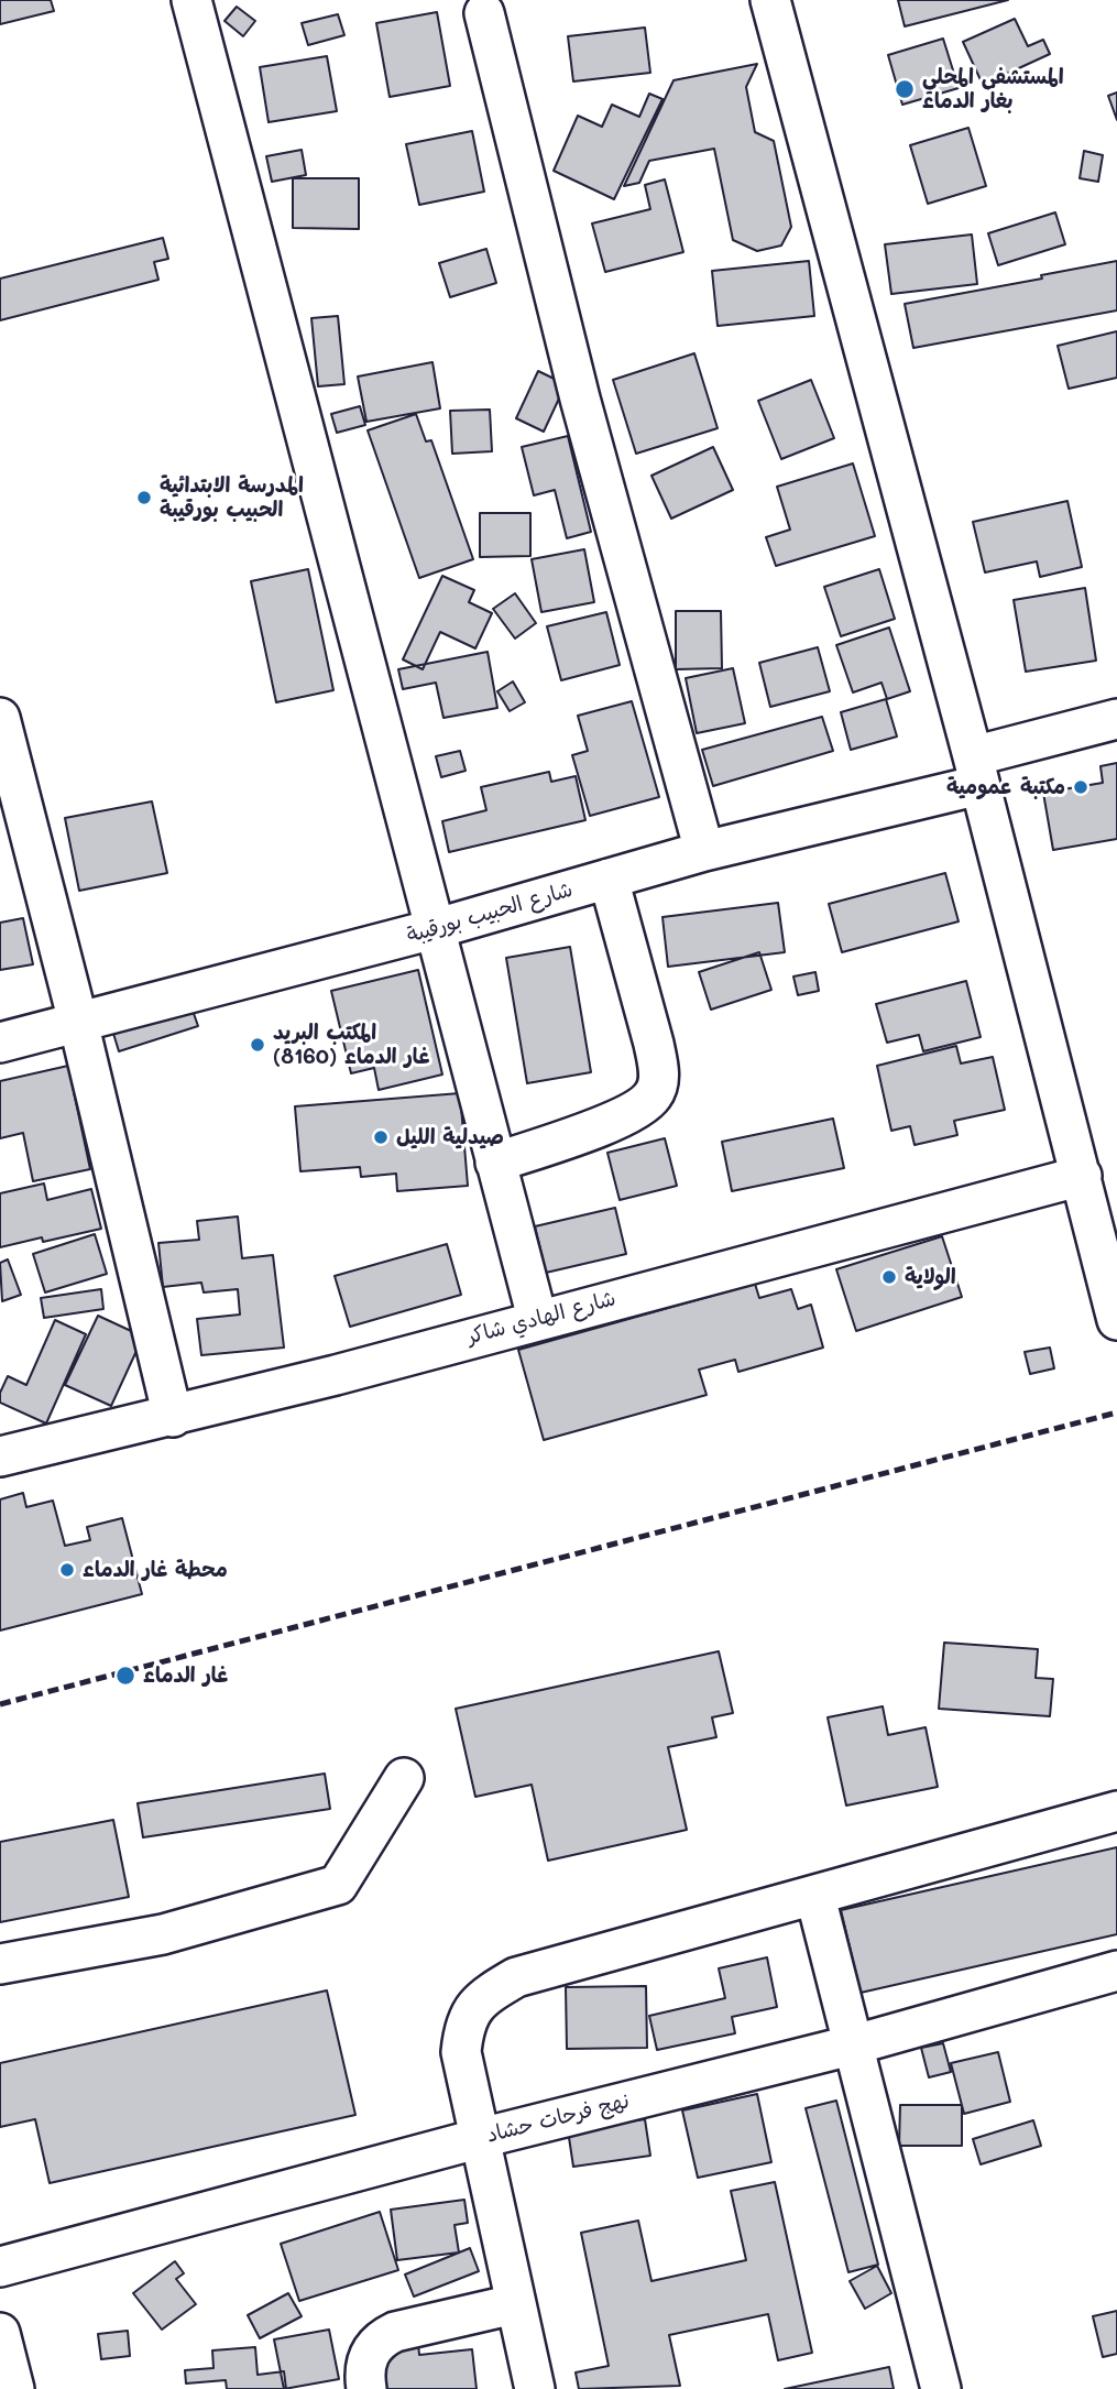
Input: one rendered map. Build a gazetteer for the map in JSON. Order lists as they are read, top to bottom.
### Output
{
  "streets": {
    "street": ["شارع الحبيب بورقيبة", "شارع الهادي شاكر", "نهج فرحات حشاد"]
  },
  "places": [
    "المستشفى المحلي بغار الدماء",
    "المدرسة الابتدائية الحبيب بورقيبة",
    "مكتبة عمومية",
    "المكتب البريد غار الدماء (8160)",
    "صيدلية الليل",
    "الولاية",
    "محطة غار الدماء",
    "غار الدماء"
  ]
}
